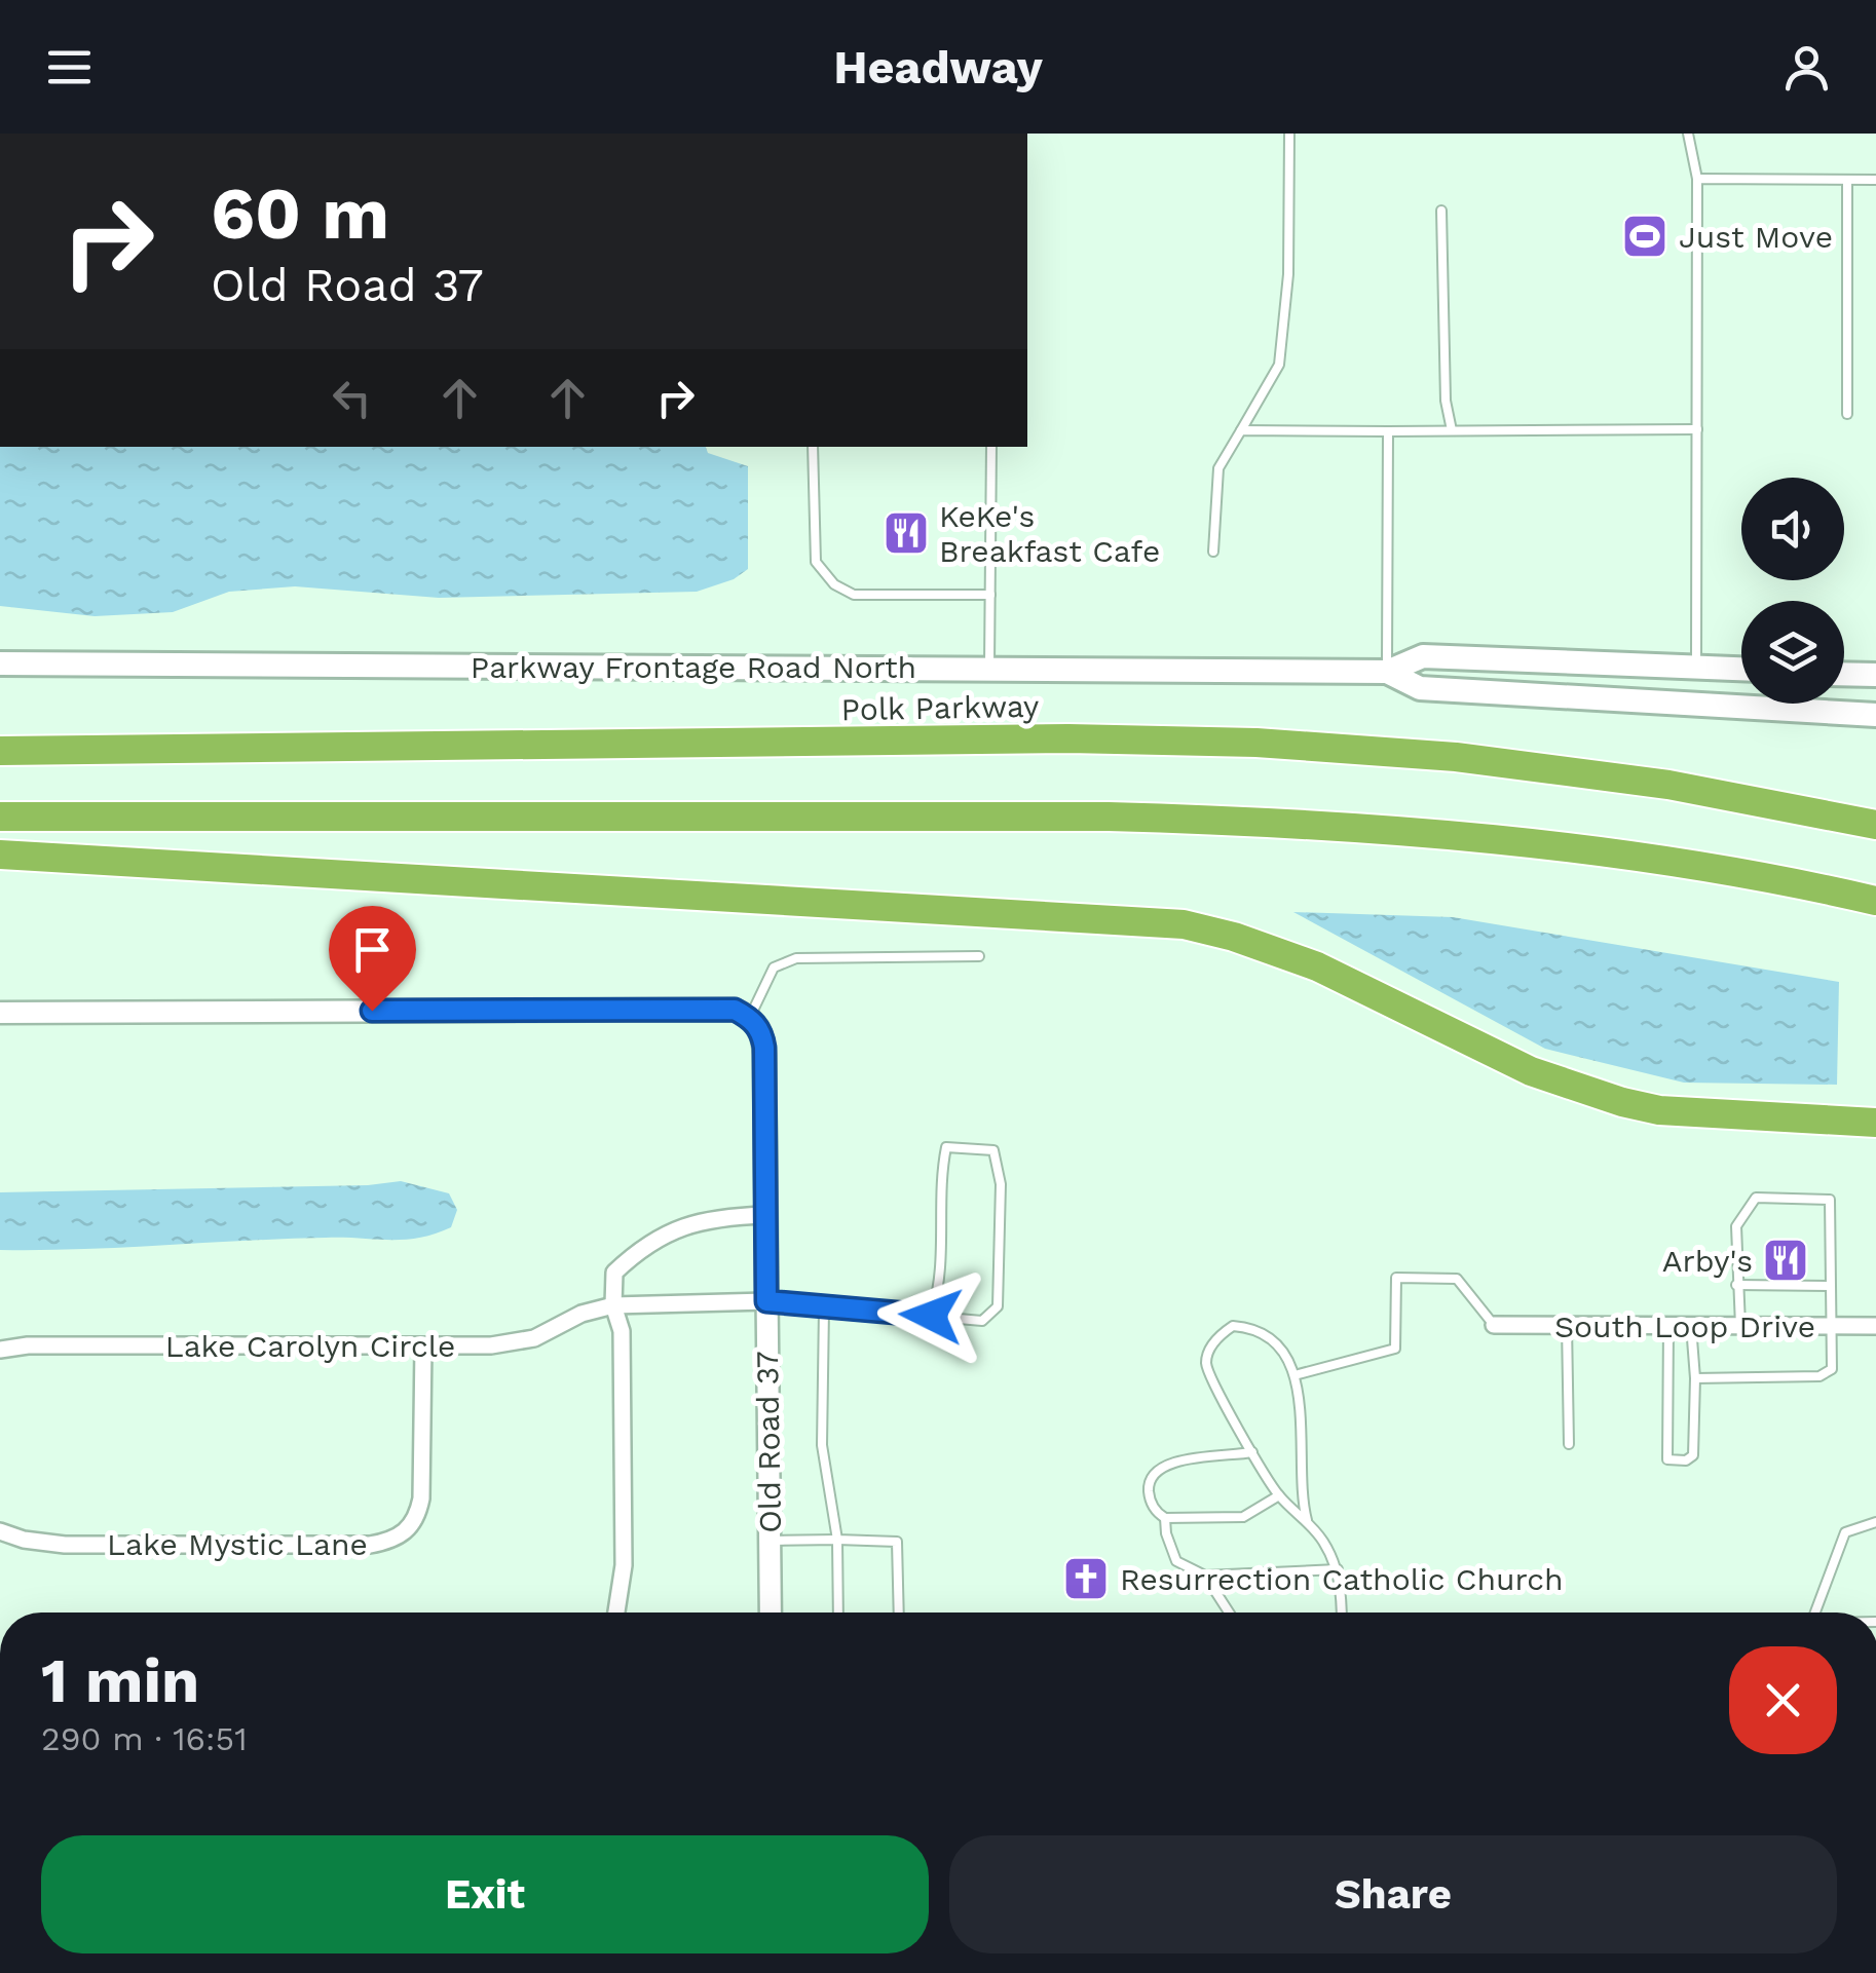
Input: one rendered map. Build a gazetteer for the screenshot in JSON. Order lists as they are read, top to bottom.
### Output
{
  "streets": {
    "highway": ["Polk Parkway"],
    "main road": ["Parkway Frontage Road North"],
    "street": [
      "South Loop Drive",
      "Lake Carolyn Circle",
      "Old Road 37",
      "Lake Mystic Lane"
    ]
  },
  "crossings": [
    ["Lake Carolyn Circle", "Old Road 37"],
    ["Lake Carolyn Circle", "Lake Mystic Lane"]
  ],
  "places": {
    "sports": ["Just Move"],
    "restaurant": ["KeKe's Breakfast Cafe", "Arby's"],
    "church": ["Resurrection Catholic Church"]
  },
  "page": {
    "header": "Headway",
    "turn": ["60 m", "Old Road 37"],
    "heading": ["1 min", "290 m · 16:51"],
    "buttons": ["Exit", "Share"]
  }
}
